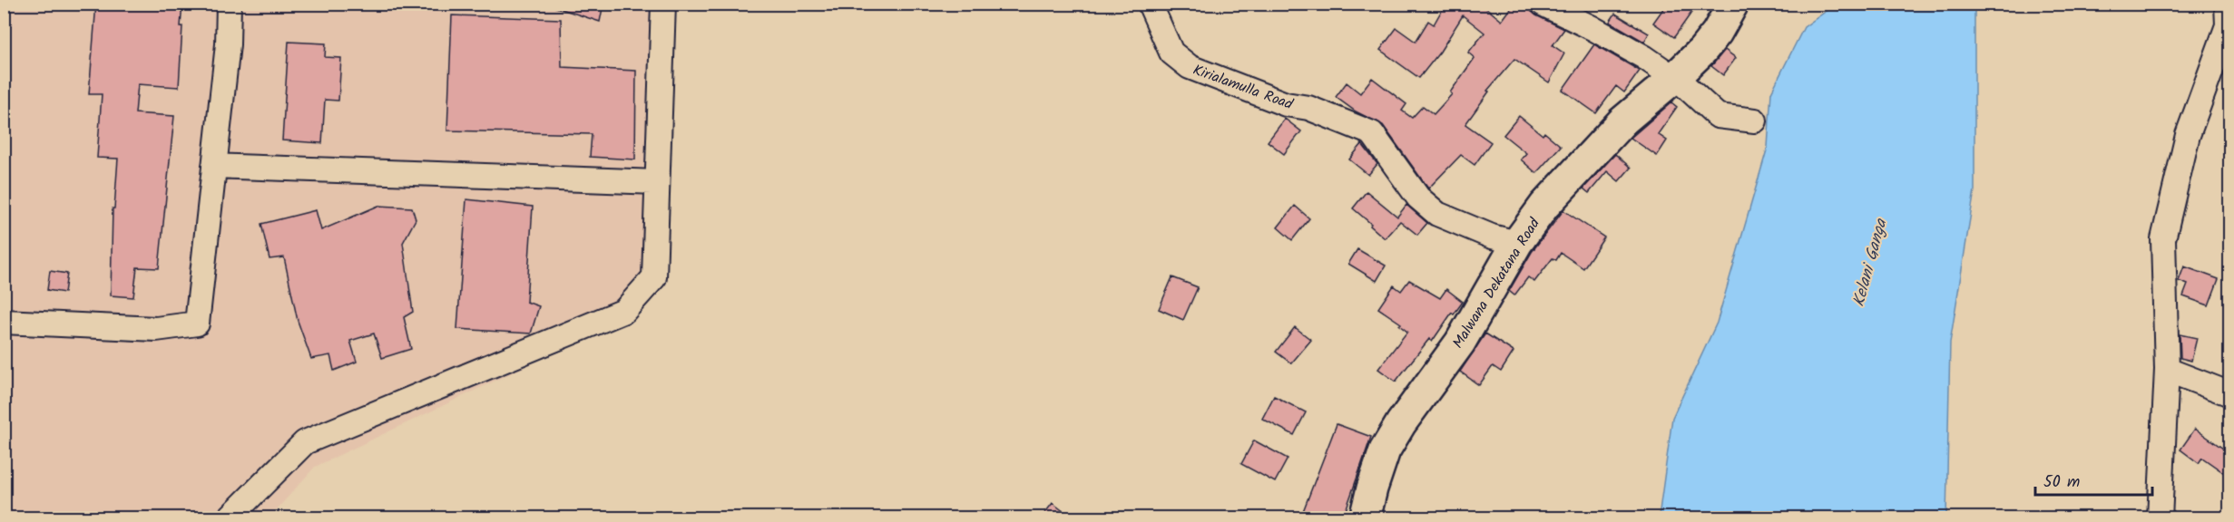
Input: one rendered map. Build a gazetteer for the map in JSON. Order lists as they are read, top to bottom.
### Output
{
  "streets": {
    "main road": ["Malwana Dekatana Road"],
    "street": ["Kirialamulla Road"]
  },
  "crossings": [
    ["Kirialamulla Road", "Malwana Dekatana Road"]
  ],
  "water": ["Kelani Ganga"],
  "scale_bar": "50 m"
}
